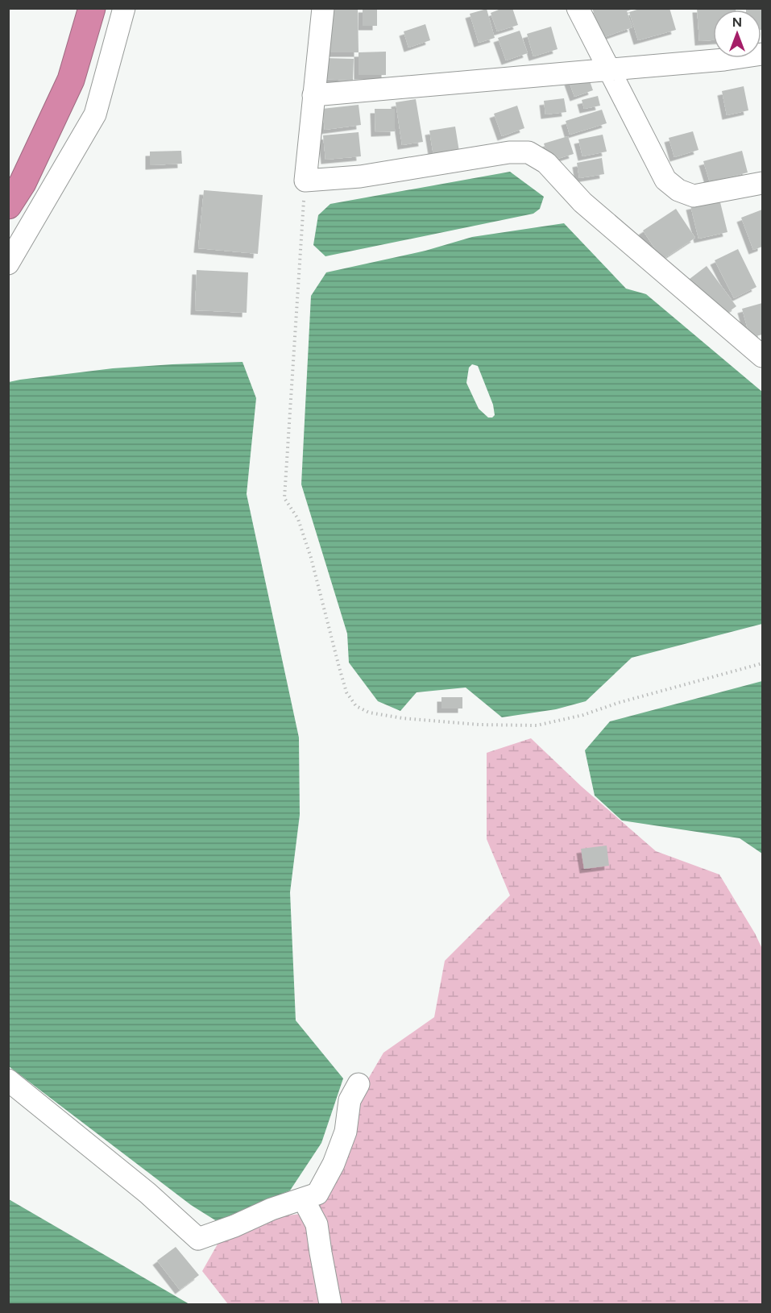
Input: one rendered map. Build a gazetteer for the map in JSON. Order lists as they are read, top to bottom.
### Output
{
  "north": "top"
}
